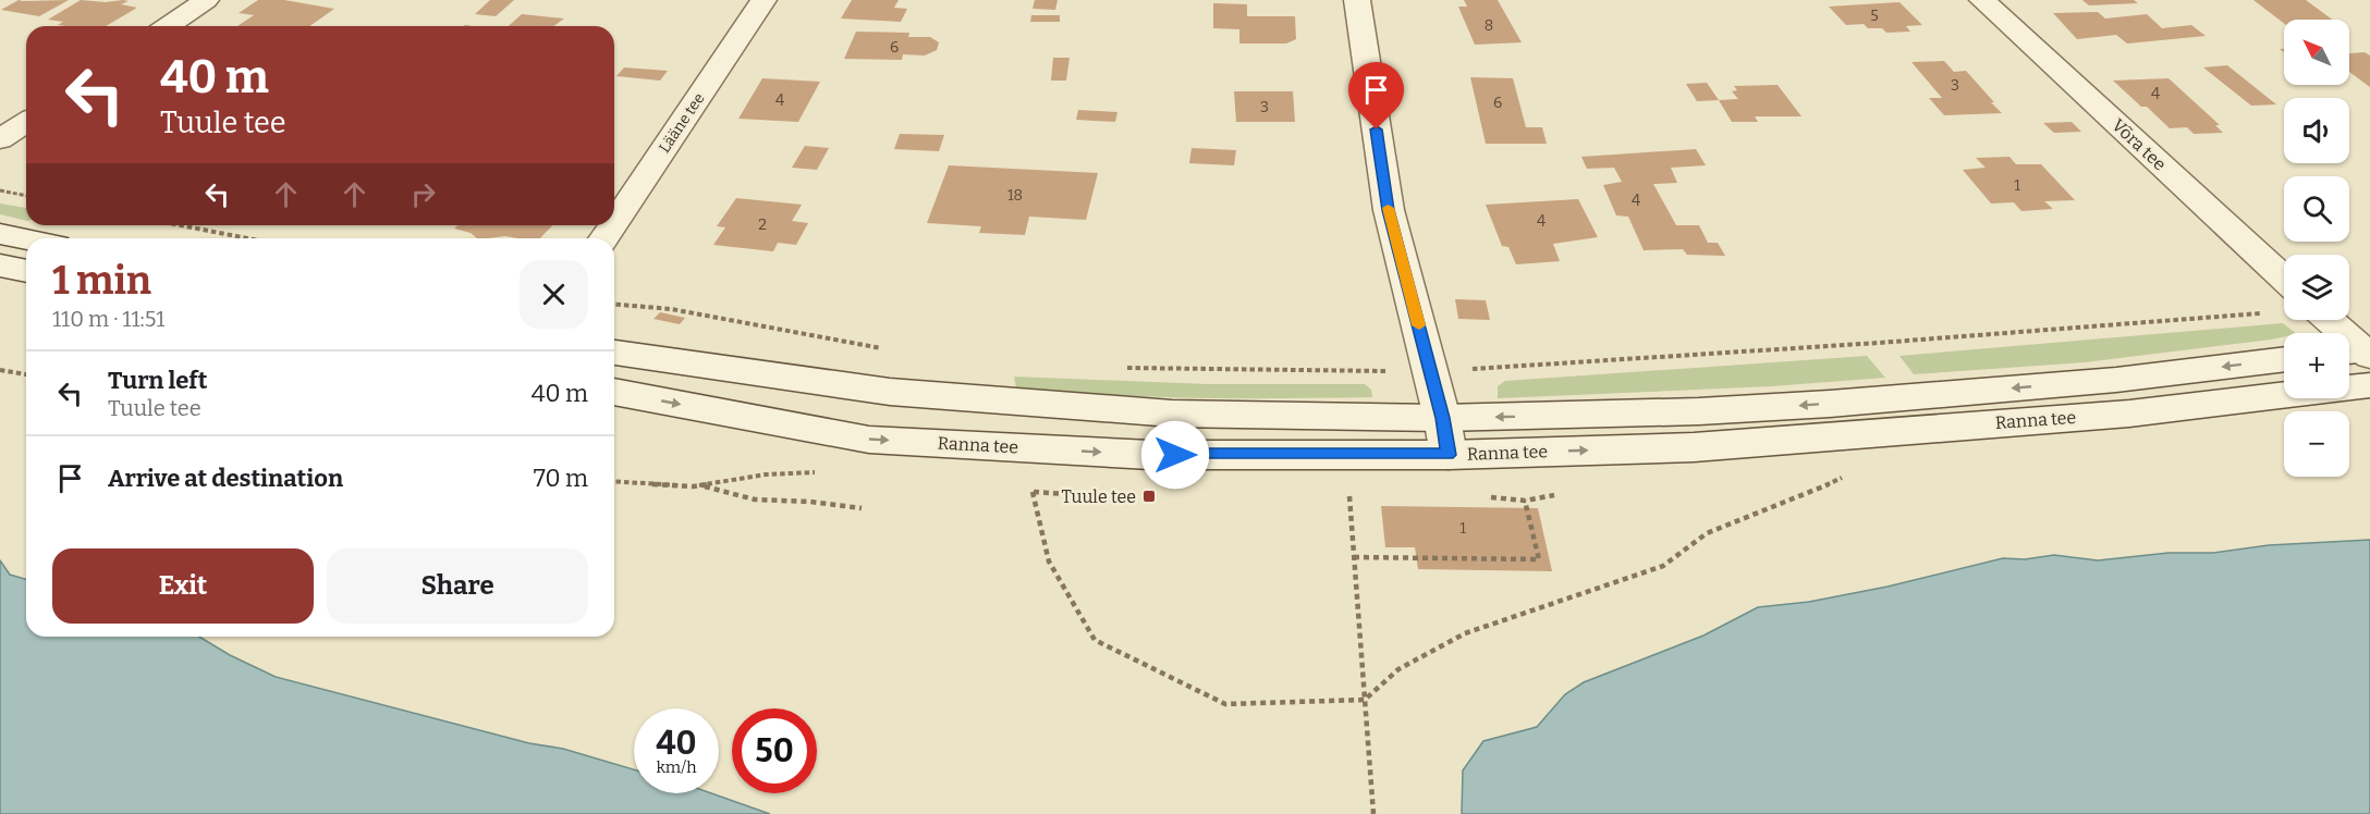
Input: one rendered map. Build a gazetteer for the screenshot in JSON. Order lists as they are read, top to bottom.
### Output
{
  "streets": {
    "main road": ["Lääne tee", "Võra tee", "Ranna tee"]
  },
  "places": {
    "transit": ["Tuule tee"]
  },
  "house_numbers": [
    "5",
    "8",
    "6",
    "3",
    "4",
    "4",
    "6",
    "3",
    "1",
    "18",
    "4",
    "4",
    "2",
    "1"
  ],
  "north": "top left",
  "page": {
    "map_buttons": ["+", "−"],
    "turn": ["40 m", "Tuule tee"],
    "heading": ["1 min", "110 m · 11:51"],
    "list": [
      {
        "name": "Turn left",
        "note": "Tuule tee",
        "value": "40 m"
      },
      {
        "name": "Arrive at destination",
        "value": "70 m"
      }
    ],
    "buttons": ["Exit", "Share"],
    "speed": "40 km/h",
    "limit": "50"
  }
}
